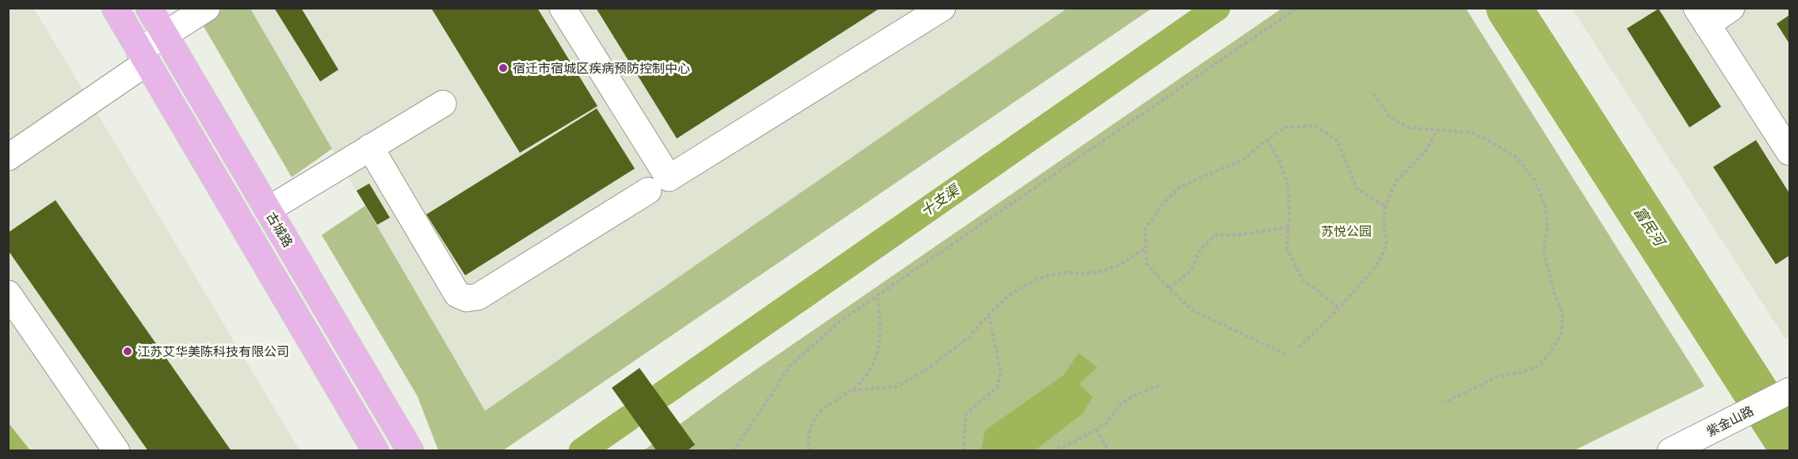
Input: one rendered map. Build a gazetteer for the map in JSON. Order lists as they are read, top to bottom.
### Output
{
  "streets": {
    "main road": ["古城路"],
    "street": ["紫金山路"]
  },
  "water": ["十支渠", "富民河"],
  "parks": ["苏悦公园"],
  "places": ["宿迁市宿城区疾病预防控制中心", "江苏艾华美陈科技有限公司"]
}
